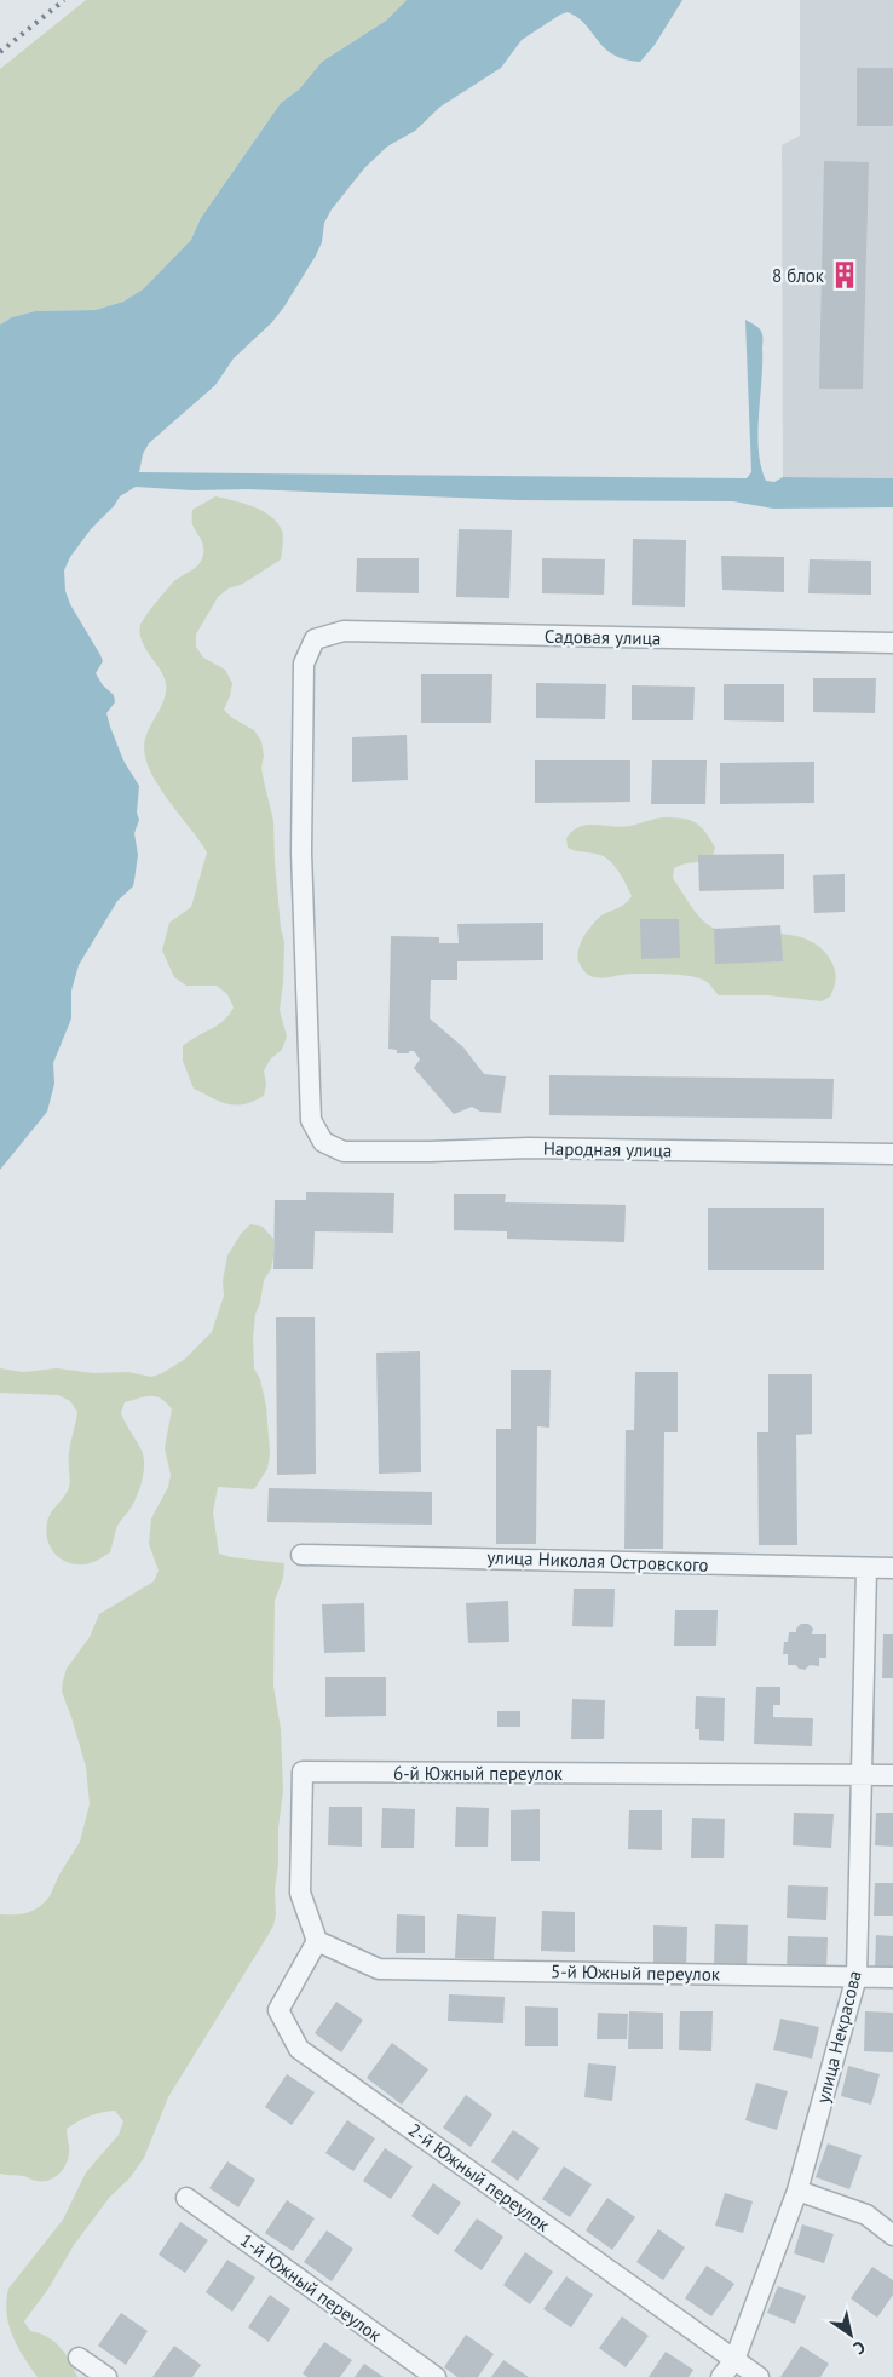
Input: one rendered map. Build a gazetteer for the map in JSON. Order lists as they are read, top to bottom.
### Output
{
  "streets": {
    "street": [
      "Садовая улица",
      "Народная улица",
      "улица Николая Островского",
      "6-й Южный переулок",
      "5-й Южный переулок",
      "улица Некрасова",
      "2-й Южный переулок",
      "1-й Южный переулок"
    ]
  },
  "crossings": [
    ["Садовая улица", "Народная улица"],
    ["улица Николая Островского", "улица Некрасова"],
    ["6-й Южный переулок", "5-й Южный переулок"],
    ["6-й Южный переулок", "улица Некрасова"],
    ["6-й Южный переулок", "2-й Южный переулок"],
    ["5-й Южный переулок", "улица Некрасова"],
    ["5-й Южный переулок", "2-й Южный переулок"],
    ["улица Некрасова", "2-й Южный переулок"]
  ],
  "places": {
    "building": ["8 блок"]
  },
  "north": "bottom right"
}
